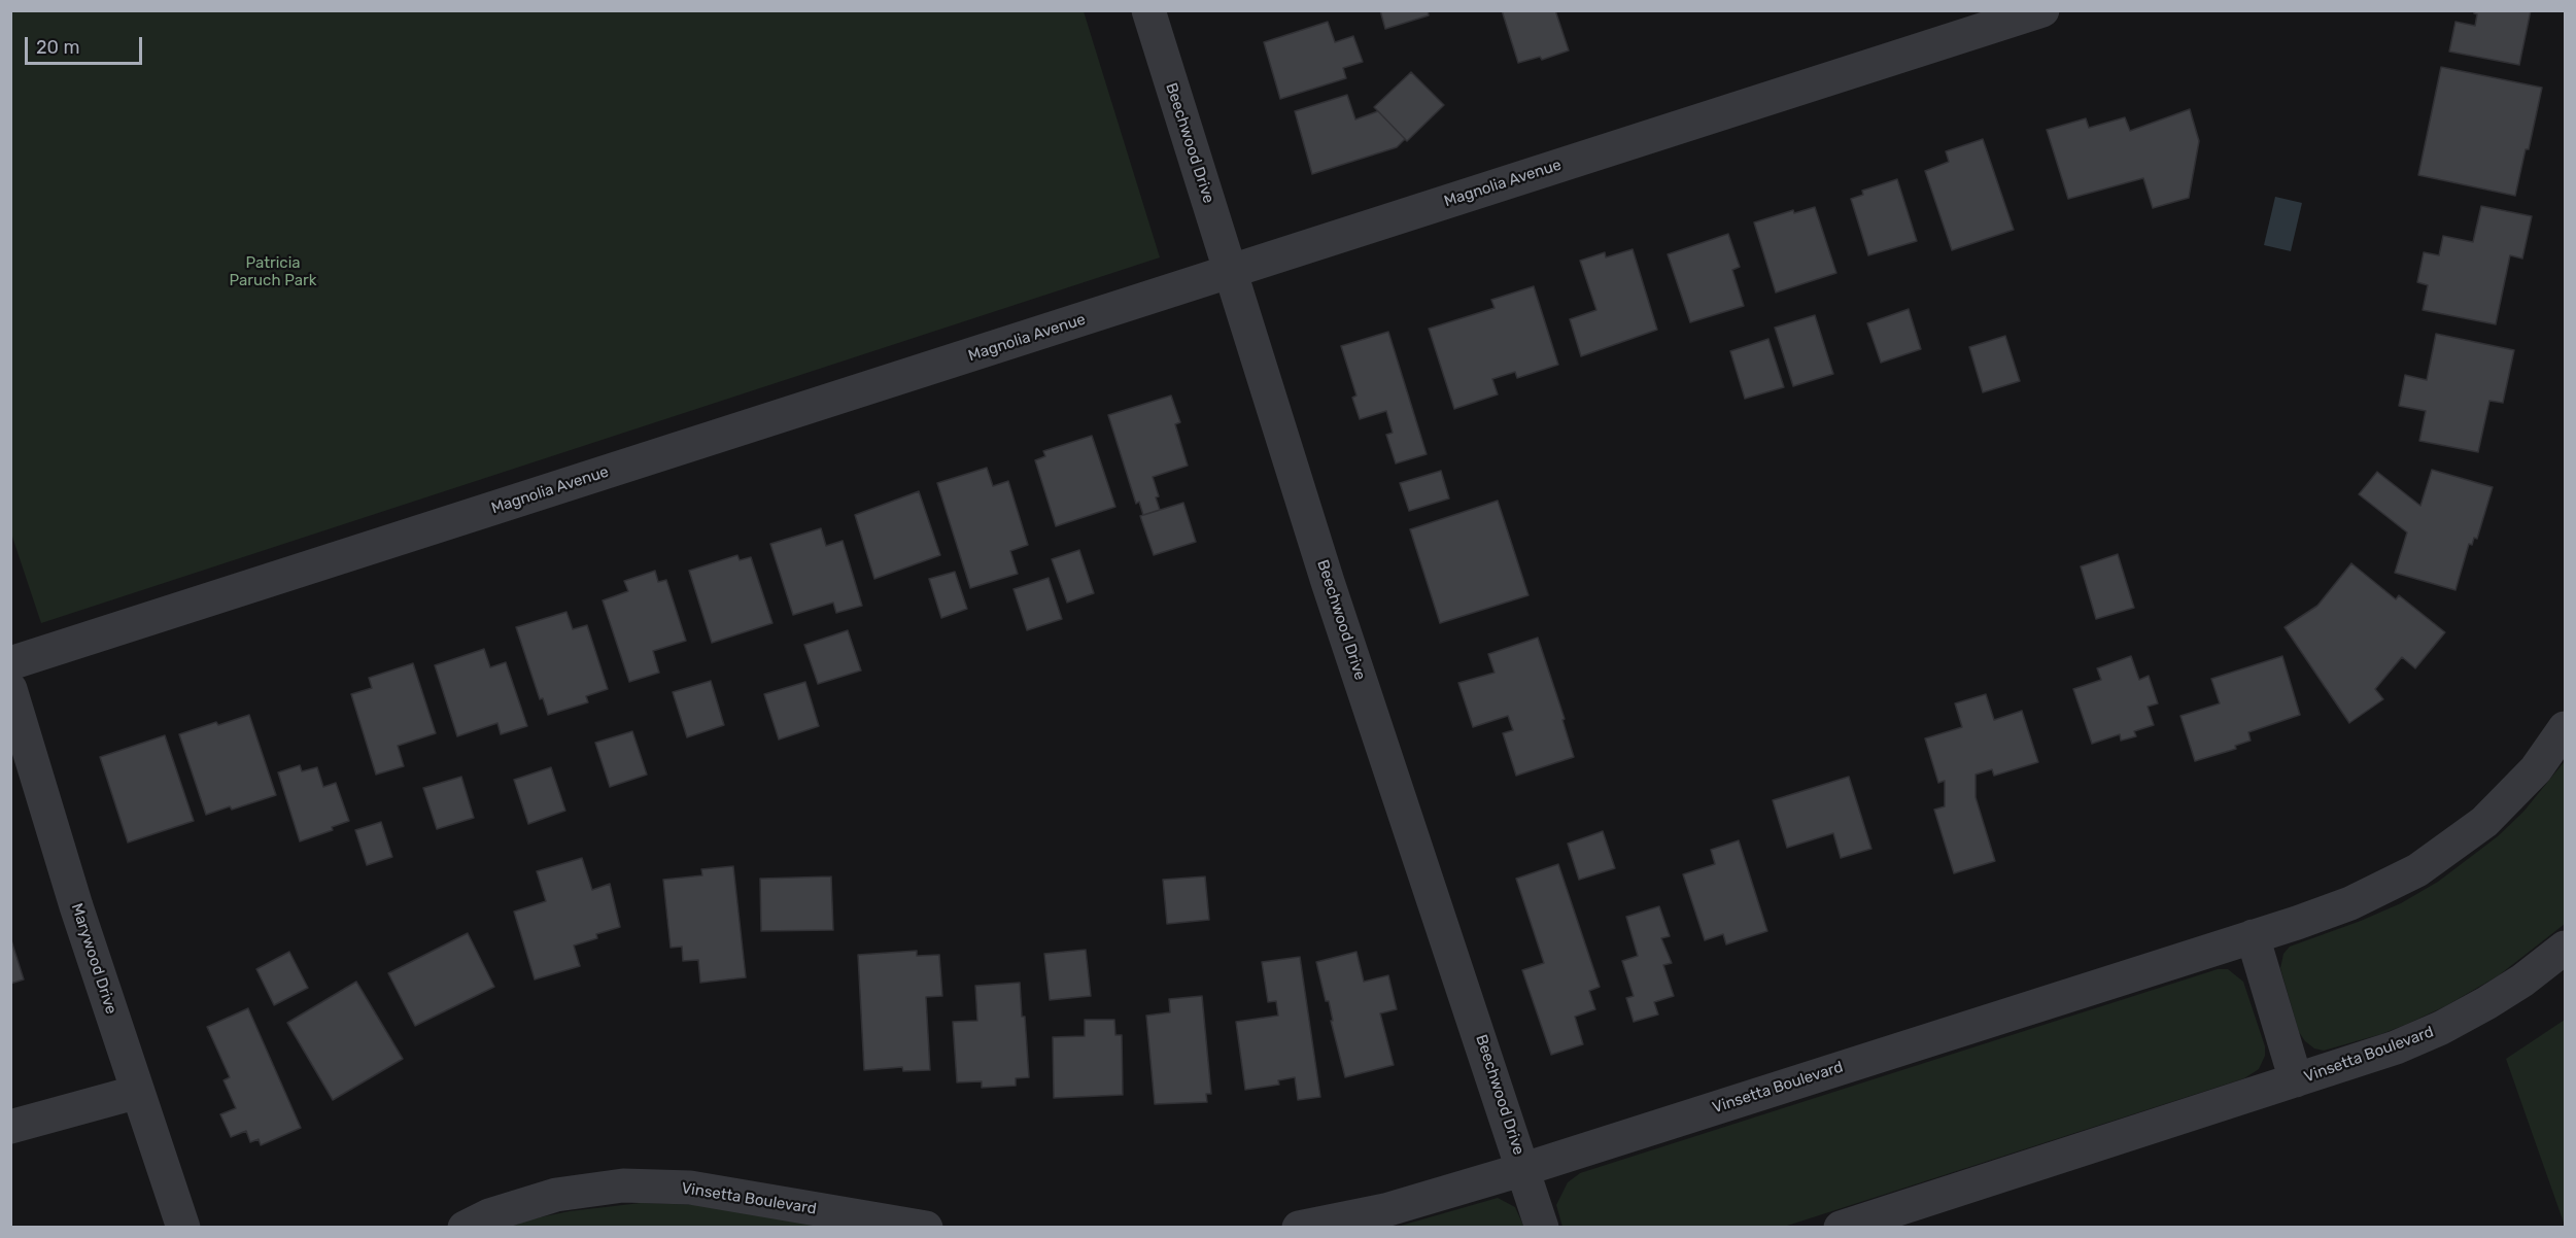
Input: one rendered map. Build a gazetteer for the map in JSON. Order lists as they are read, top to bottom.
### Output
{
  "streets": {
    "street": [
      "Beechwood Drive",
      "Magnolia Avenue",
      "Marywood Drive",
      "Vinsetta Boulevard"
    ]
  },
  "crossings": [
    ["Beechwood Drive", "Magnolia Avenue"],
    ["Beechwood Drive", "Vinsetta Boulevard"]
  ],
  "parks": ["Patricia Paruch Park"],
  "scale_bar": "20 m"
}
